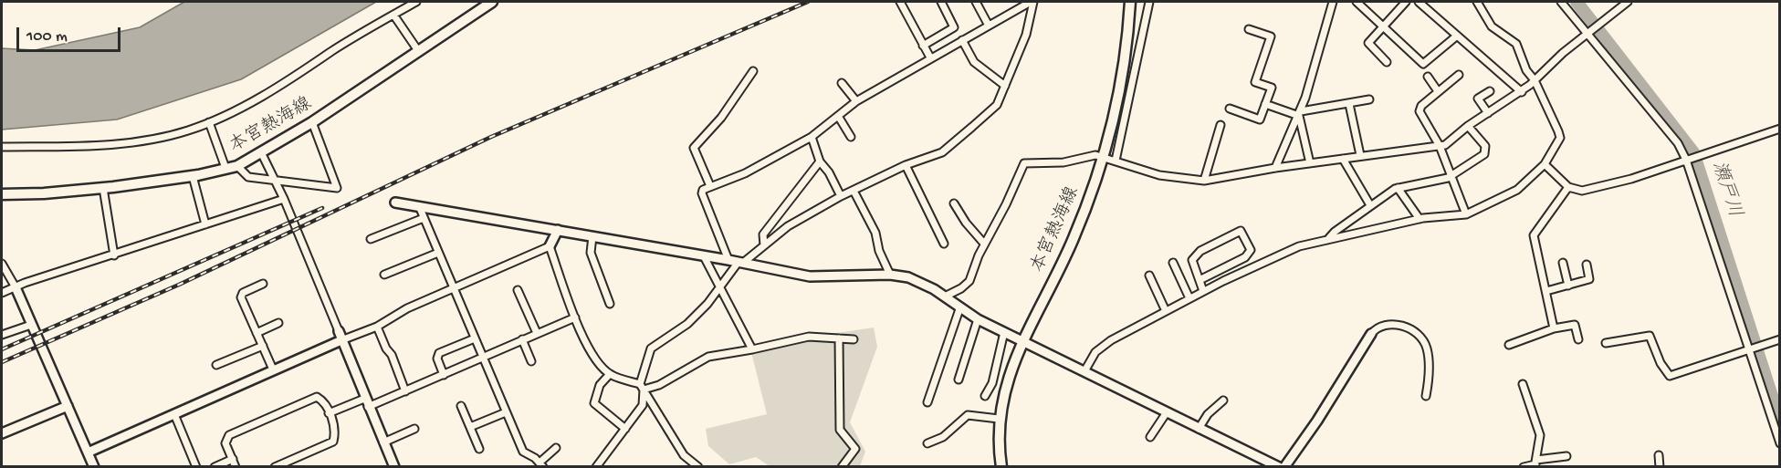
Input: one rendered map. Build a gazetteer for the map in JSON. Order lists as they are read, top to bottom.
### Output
{
  "streets": {
    "main road": ["本宮熱海線"]
  },
  "water": ["瀬戸川"],
  "scale_bar": "100 m"
}
